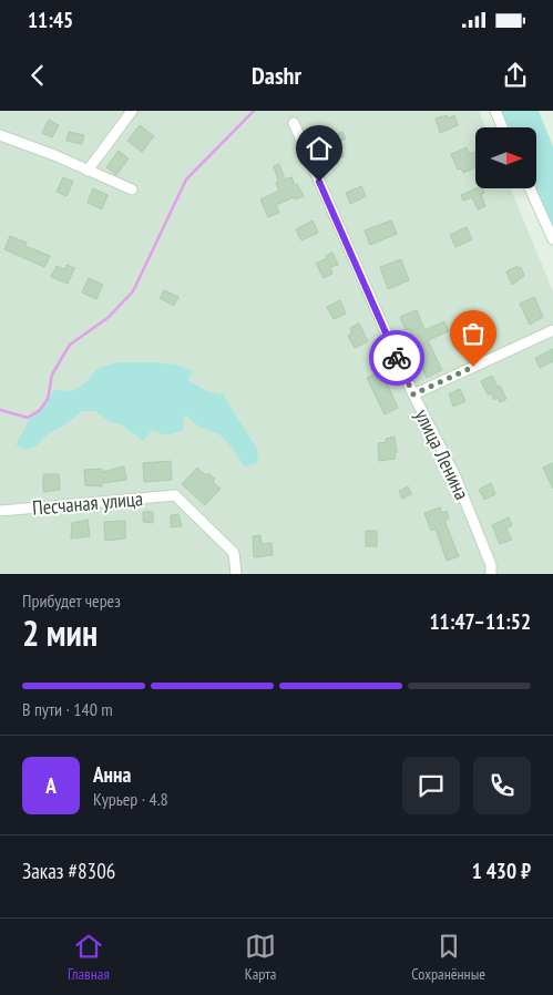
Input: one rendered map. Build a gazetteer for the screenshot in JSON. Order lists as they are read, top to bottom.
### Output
{
  "streets": {
    "street": ["улица Ленина", "Песчаная улица"]
  },
  "north": "right",
  "page": {
    "status": "11:45",
    "header": "Dashr",
    "heading": ["2 мин", "Прибудет через", "11:47–11:52"],
    "panel": [
      "Анна",
      "Курьер · 4.8",
      "Заказ #8306",
      "1 430 ₽"
    ],
    "bar": "В пути · 140 m",
    "round": "А",
    "tabs": ["Главная", "Карта", "Сохранённые"]
  }
}
